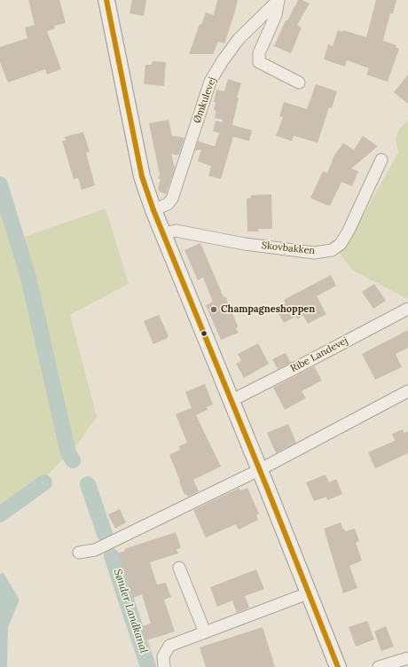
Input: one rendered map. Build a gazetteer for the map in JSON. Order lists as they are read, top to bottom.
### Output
{
  "streets": {
    "street": ["Ømkulevej", "Skovbakken", "Ribe Landevej"]
  },
  "water": ["Sønder Landkanal"],
  "places": ["Champagneshoppen"]
}
